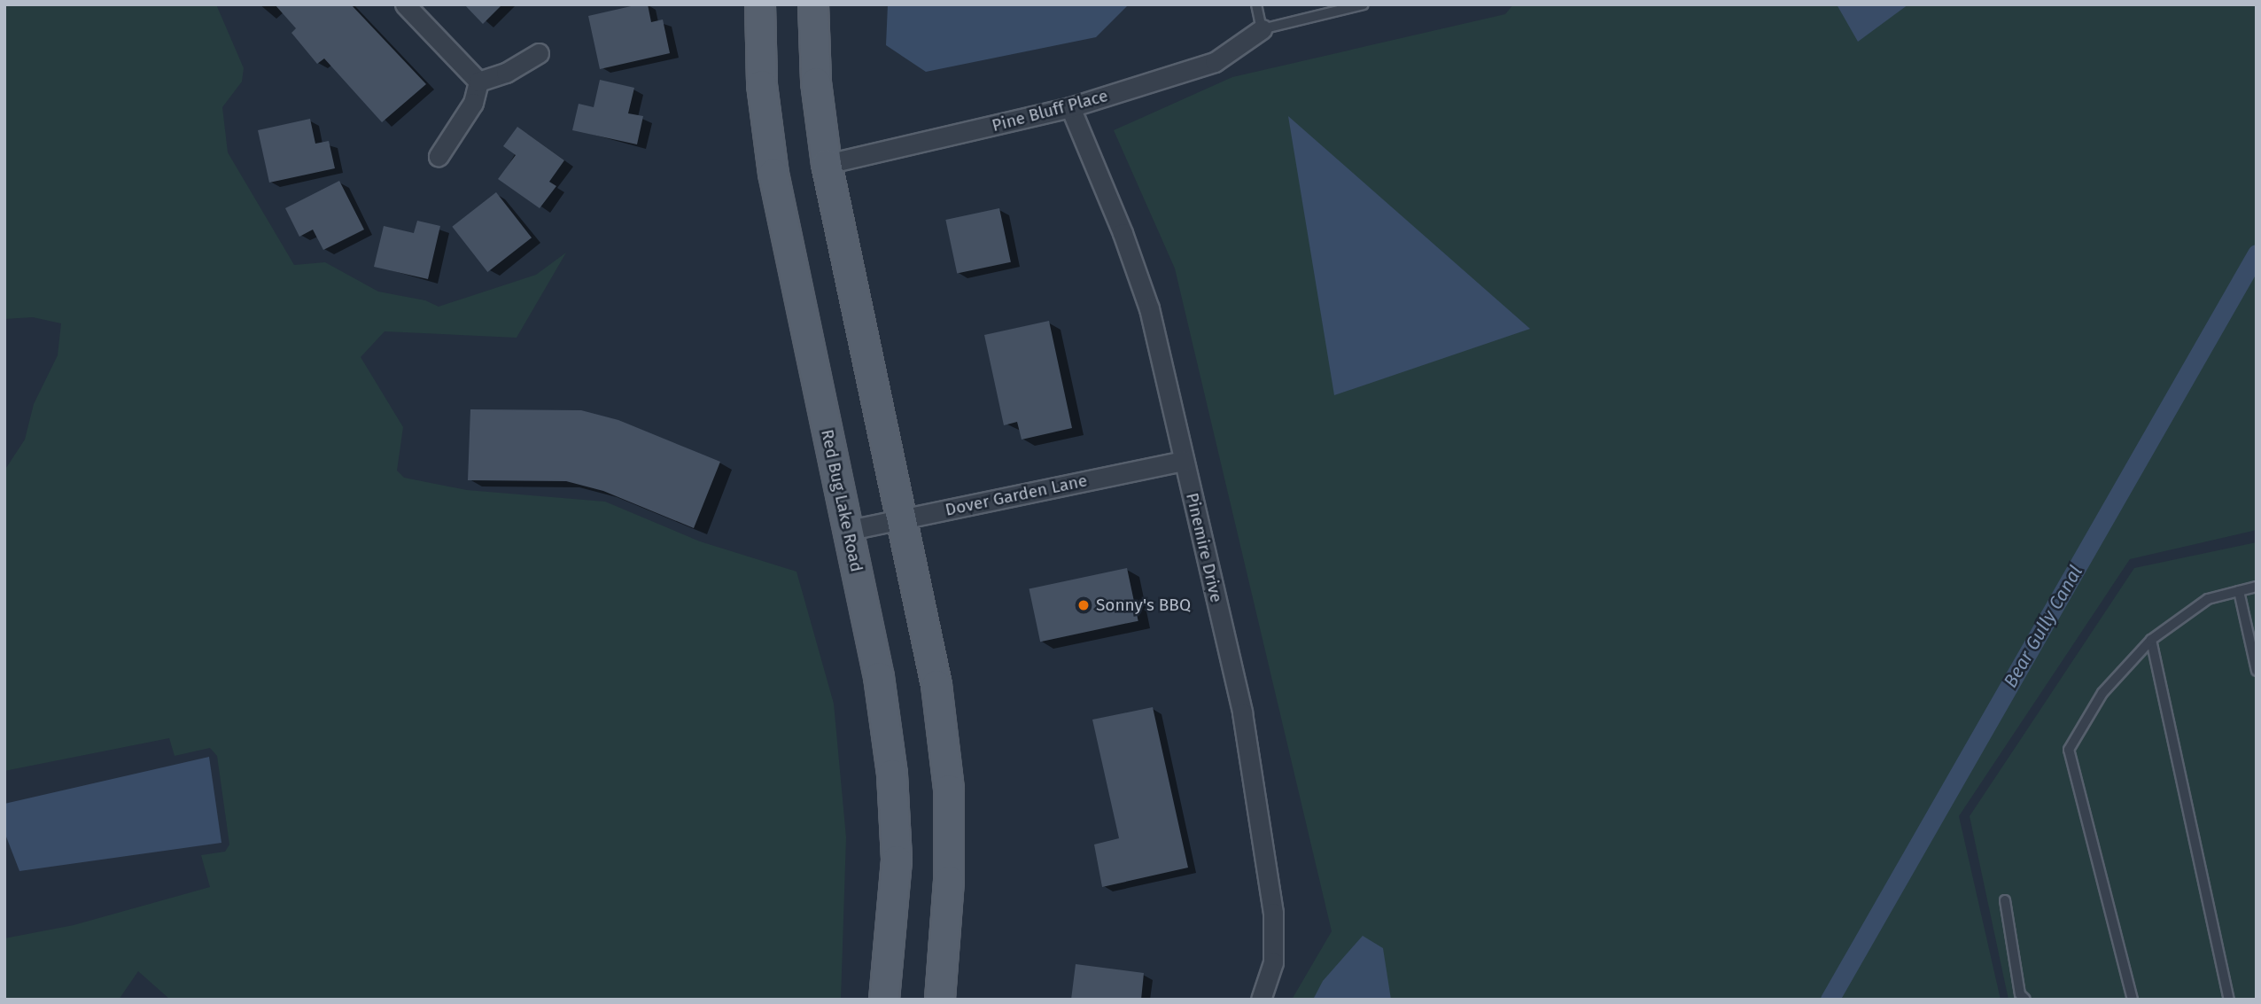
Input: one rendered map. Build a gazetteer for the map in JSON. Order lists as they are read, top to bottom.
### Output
{
  "streets": {
    "main road": ["Red Bug Lake Road"],
    "street": ["Pine Bluff Place", "Dover Garden Lane", "Pinemire Drive"]
  },
  "crossings": [
    ["Pine Bluff Place", "Pinemire Drive"],
    ["Dover Garden Lane", "Red Bug Lake Road"],
    ["Dover Garden Lane", "Pinemire Drive"]
  ],
  "water": ["Bear Gully Canal"],
  "places": ["Sonny's BBQ"]
}
